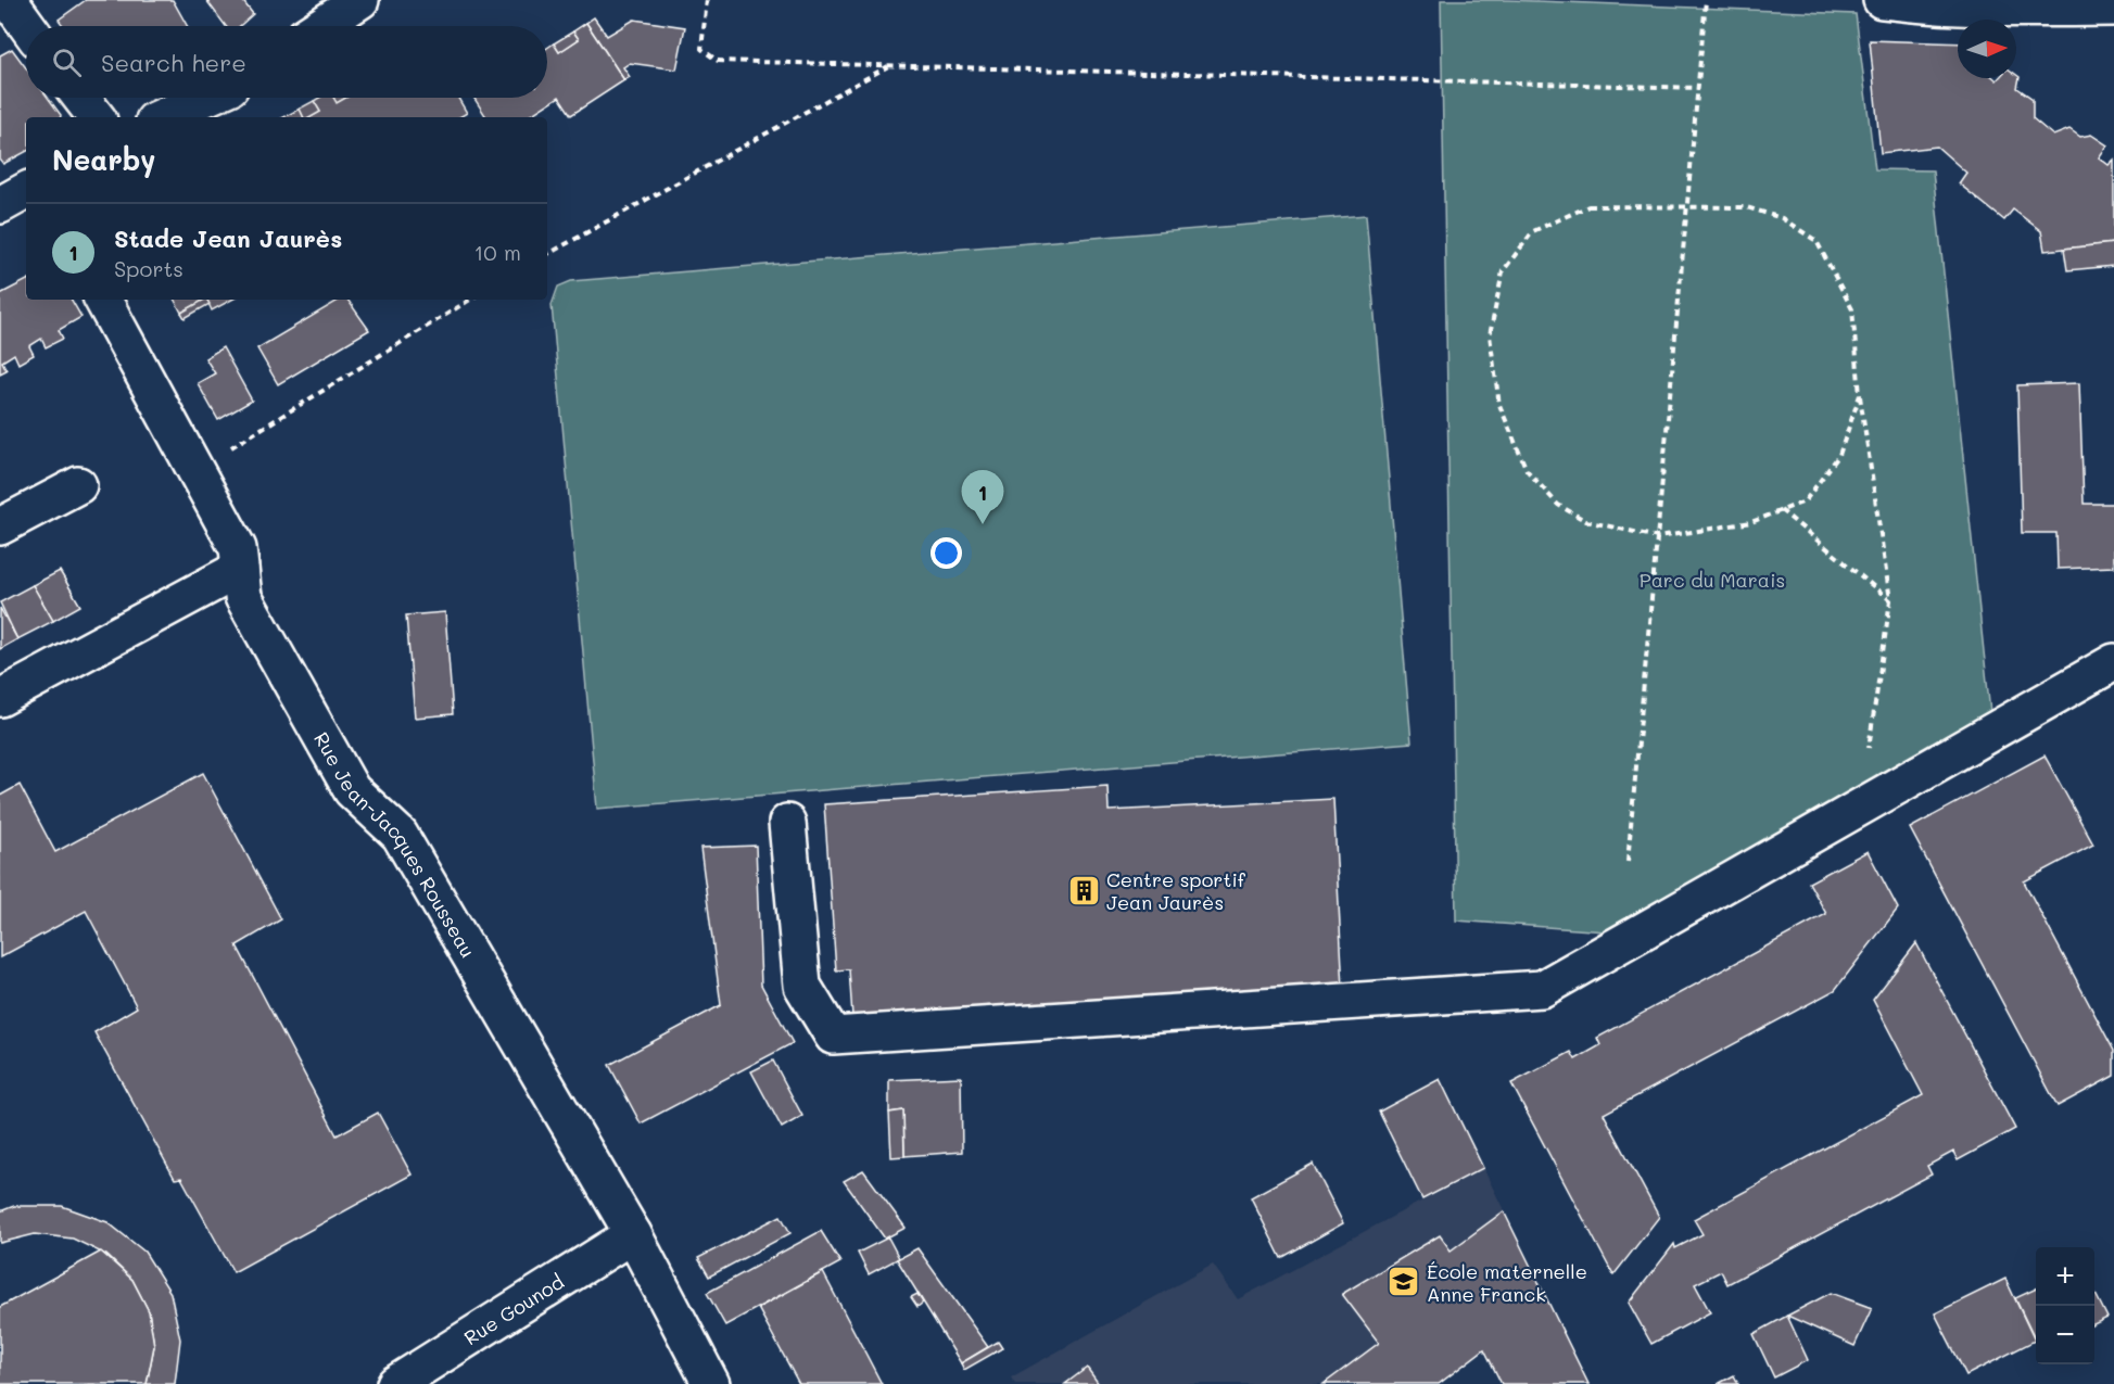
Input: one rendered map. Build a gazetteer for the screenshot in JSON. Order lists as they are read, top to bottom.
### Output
{
  "streets": {
    "street": ["Rue Jean-Jacques Rousseau", "Rue Gounod"]
  },
  "crossings": [
    ["Rue Jean-Jacques Rousseau", "Rue Gounod"]
  ],
  "parks": ["Parc du Marais"],
  "places": {
    "building": ["Centre sportif Jean Jaurès"],
    "school or university": ["École maternelle Anne Franck"]
  },
  "north": "right",
  "page": {
    "search": "Search here",
    "heading": "Nearby",
    "list": [
      {
        "mark": "1",
        "name": "Stade Jean Jaurès",
        "note": "Sports",
        "value": "10 m"
      }
    ],
    "pins": "1",
    "map_buttons": ["+", "−"]
  }
}
